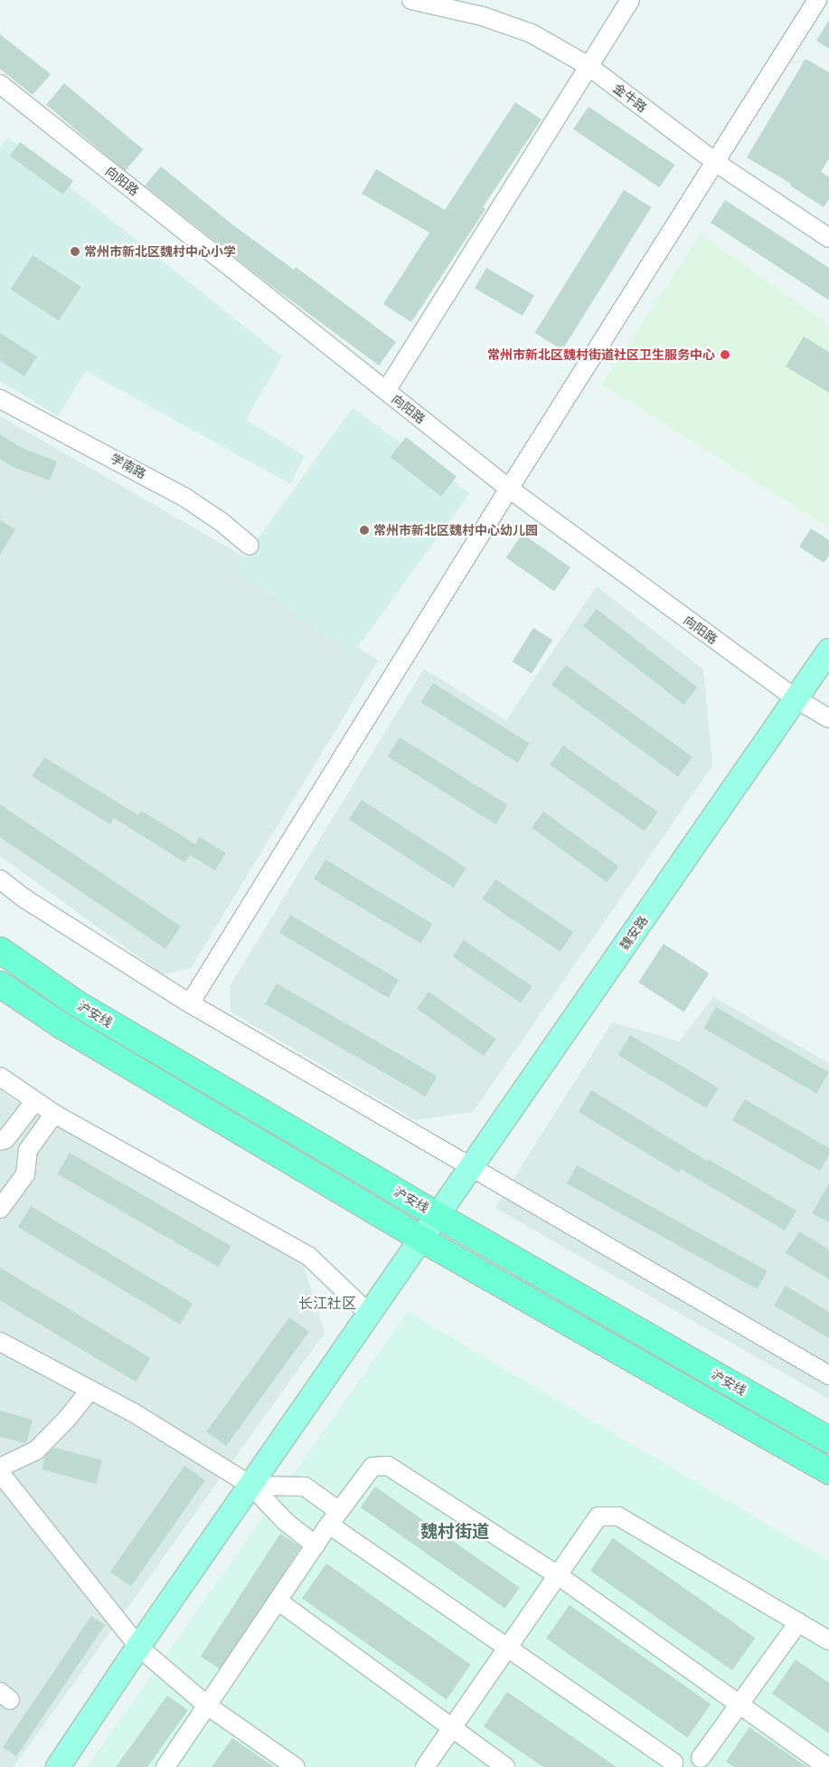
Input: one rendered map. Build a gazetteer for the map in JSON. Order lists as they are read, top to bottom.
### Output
{
  "streets": {
    "highway": ["沪安线"],
    "main road": ["魏安路"],
    "street": ["金牛路", "向阳路", "学南路"]
  },
  "crossings": [
    ["向阳路", "魏安路"],
    ["魏安路", "沪安线"]
  ],
  "districts": ["长江社区", "魏村街道"],
  "places": ["常州市新北区魏村中心小学", "常州市新北区魏村街道社区卫生服务中心", "常州市新北区魏村中心幼儿园"]
}
